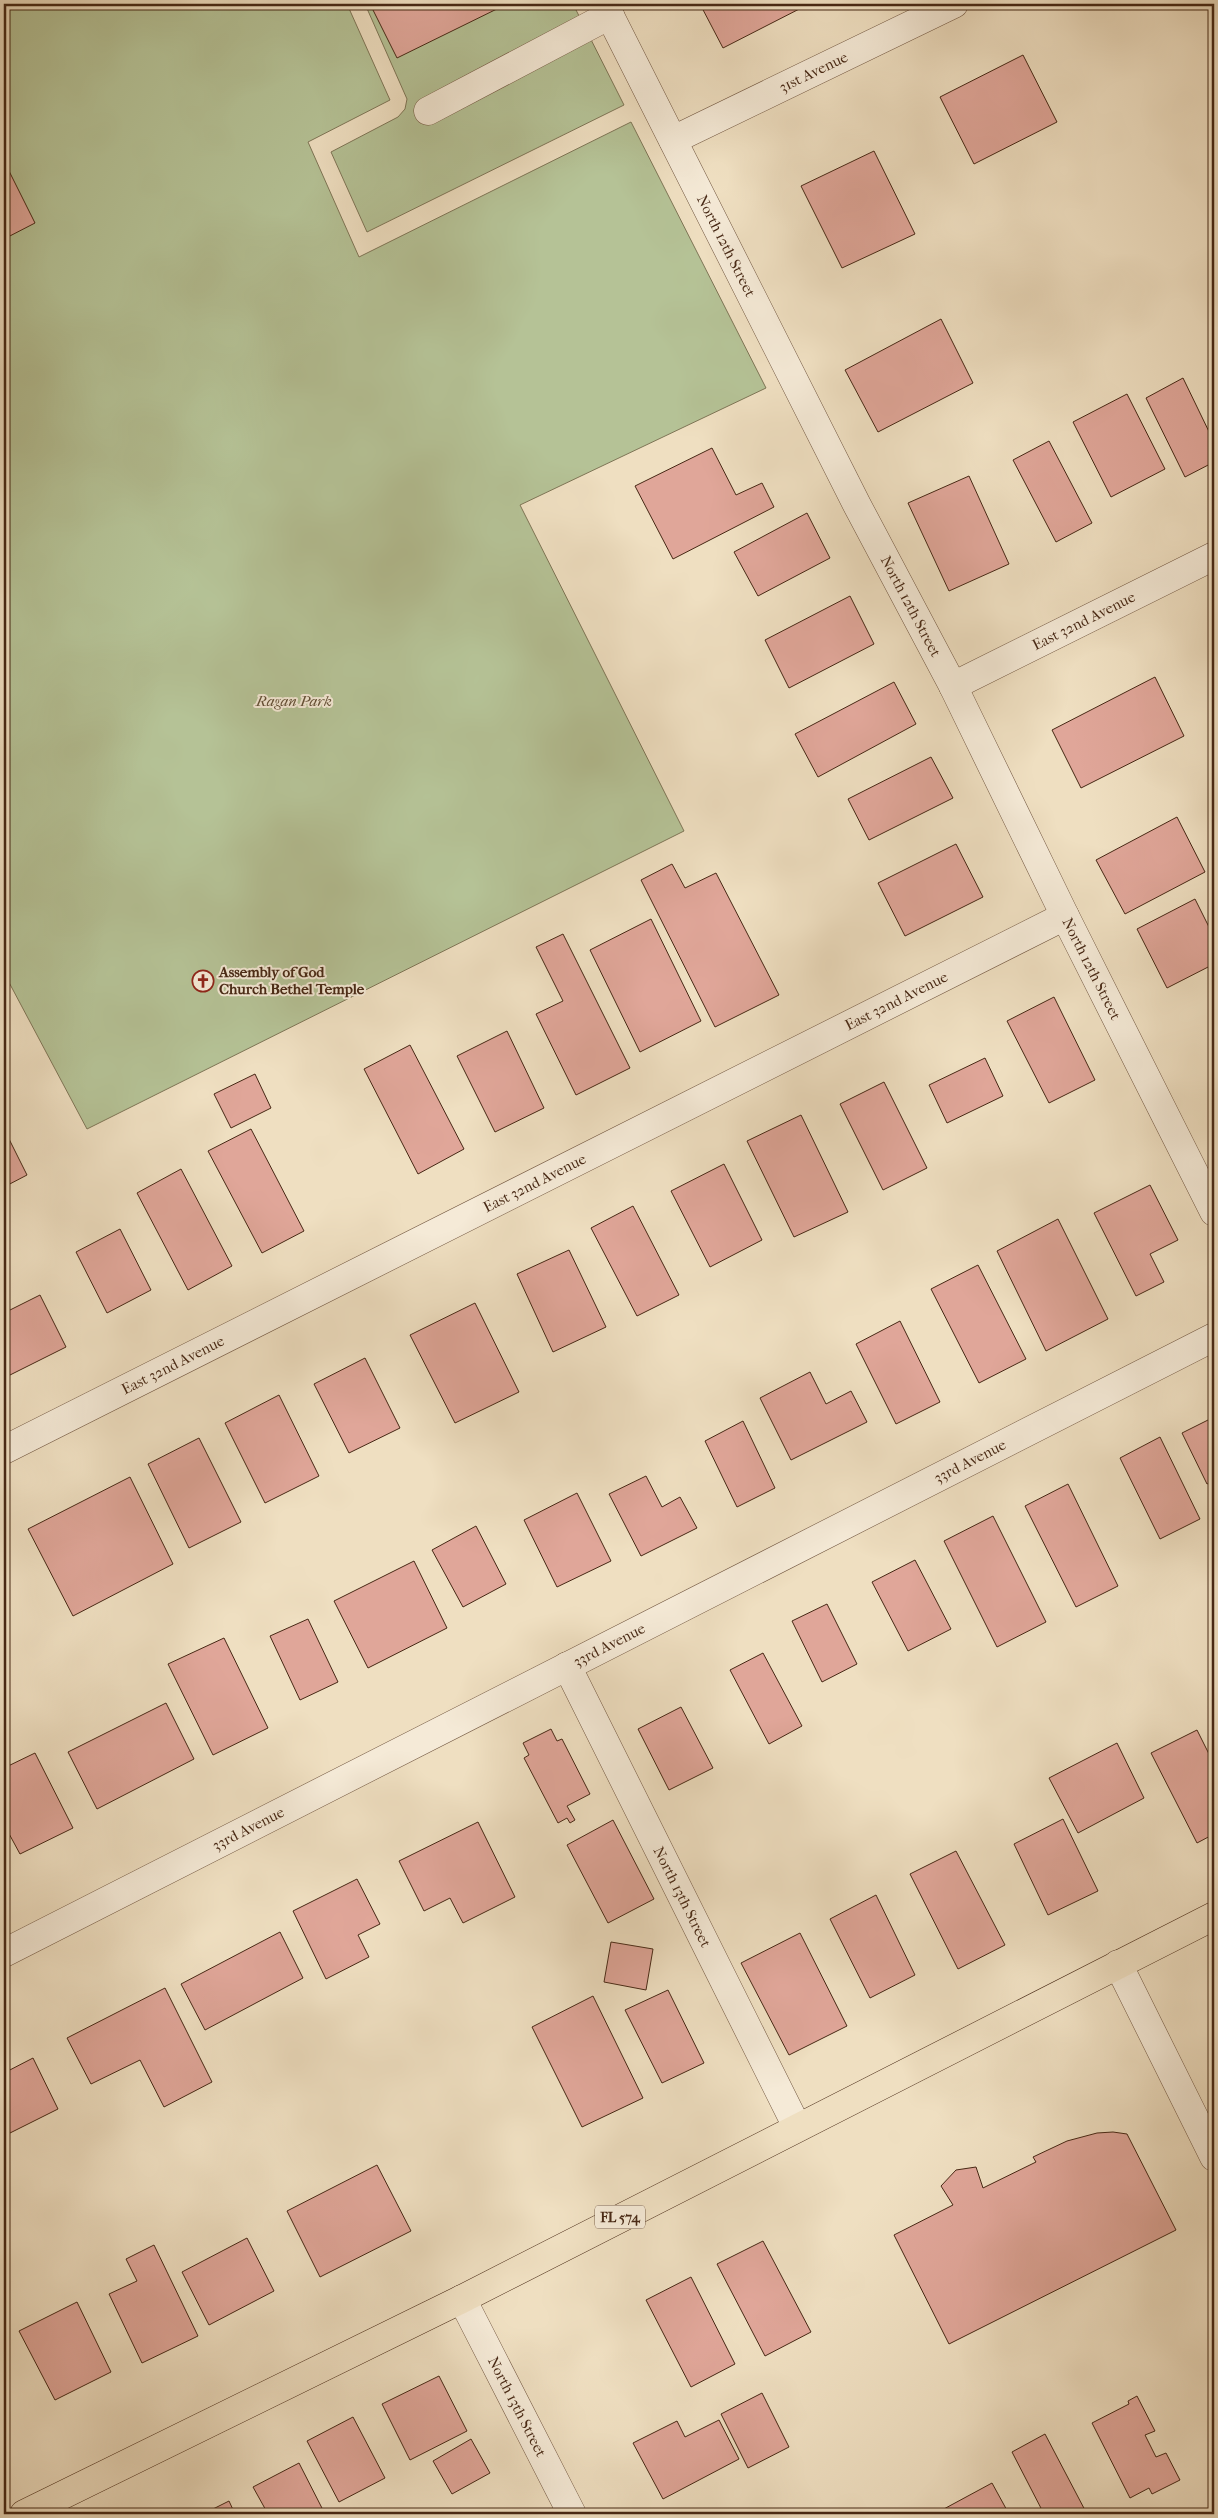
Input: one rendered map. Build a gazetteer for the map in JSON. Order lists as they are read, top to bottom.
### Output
{
  "streets": {
    "main road": ["FL 574"],
    "street": [
      "31st Avenue",
      "North 12th Street",
      "East 32nd Avenue",
      "33rd Avenue",
      "North 13th Street"
    ]
  },
  "crossings": [
    ["31st Avenue", "North 12th Street"],
    ["North 12th Street", "East 32nd Avenue"],
    ["33rd Avenue", "North 13th Street"],
    ["North 13th Street", "FL 574"]
  ],
  "parks": ["Ragan Park"],
  "places": {
    "church": ["Assembly of God Church Bethel Temple"]
  }
}
